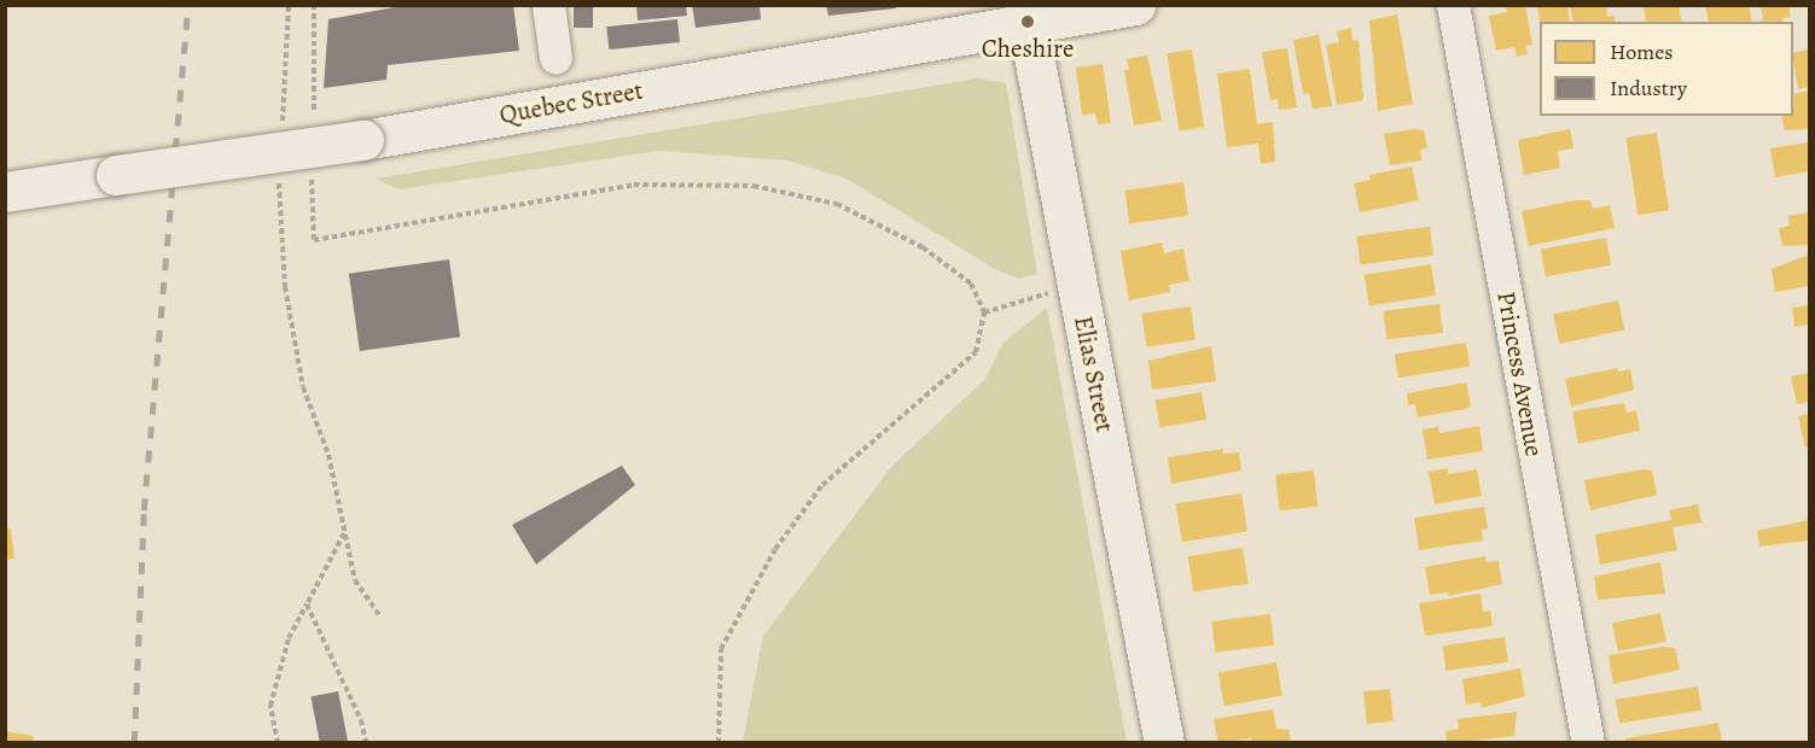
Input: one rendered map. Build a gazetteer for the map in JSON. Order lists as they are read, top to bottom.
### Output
{
  "streets": {
    "street": ["Quebec Street", "Elias Street", "Princess Avenue"]
  },
  "crossings": [
    ["Quebec Street", "Elias Street"]
  ],
  "places": ["Cheshire"],
  "legend": ["Homes", "Industry"]
}
